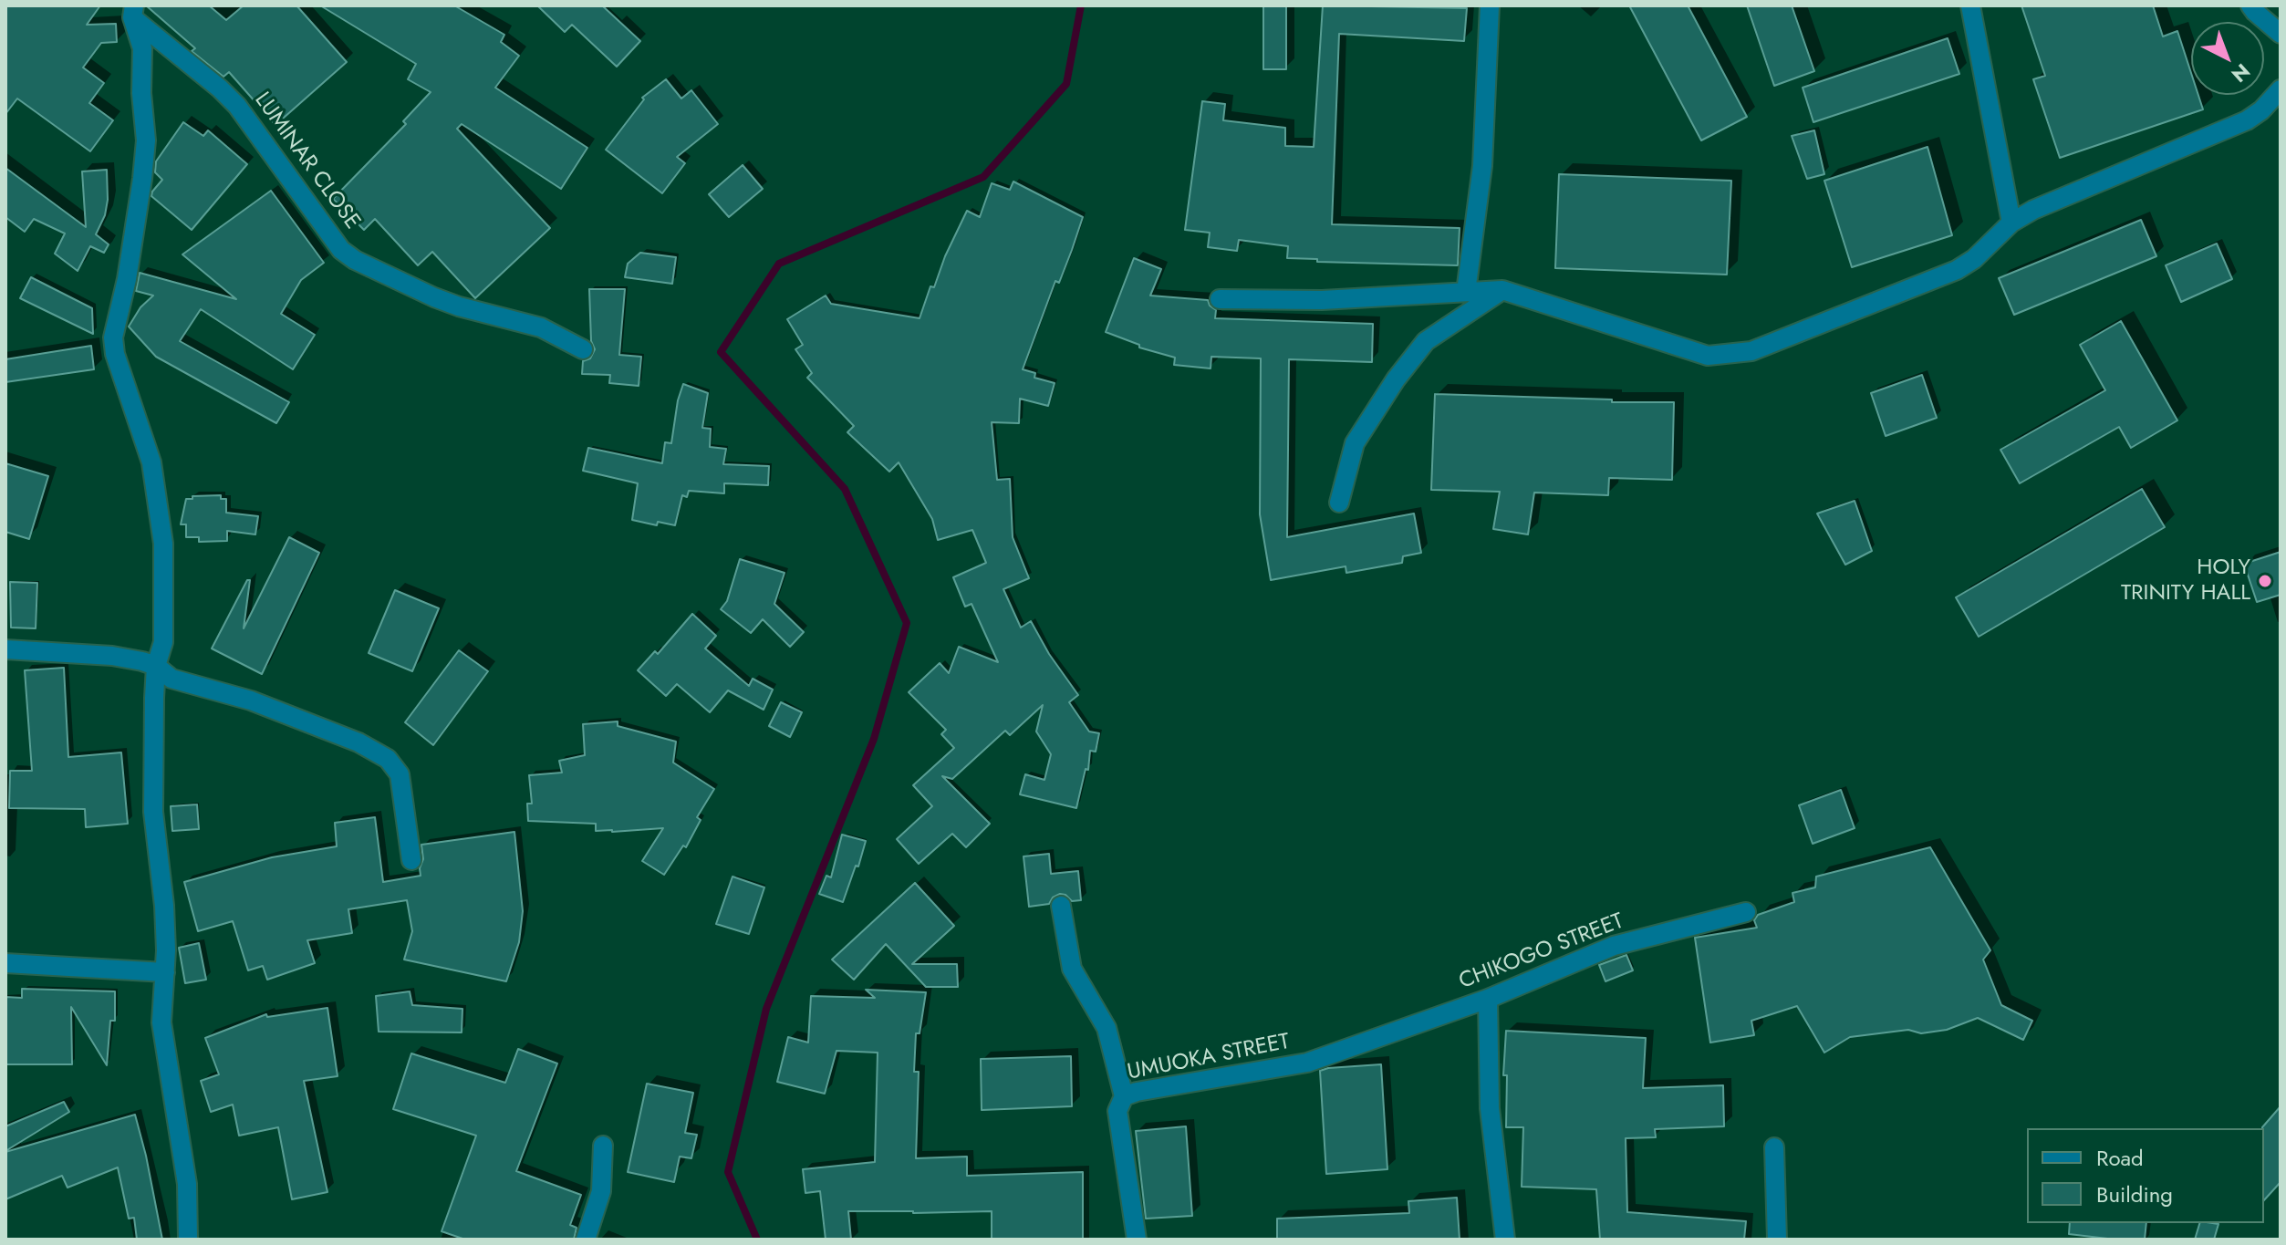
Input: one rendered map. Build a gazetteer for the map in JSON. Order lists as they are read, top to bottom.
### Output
{
  "streets": {
    "street": ["LUMINAR CLOSE", "CHIKOGO STREET", "UMUOKA STREET"]
  },
  "crossings": [
    ["CHIKOGO STREET", "UMUOKA STREET"]
  ],
  "places": ["HOLY TRINITY HALL"],
  "legend": ["Road", "Building"],
  "north": "bottom right"
}
